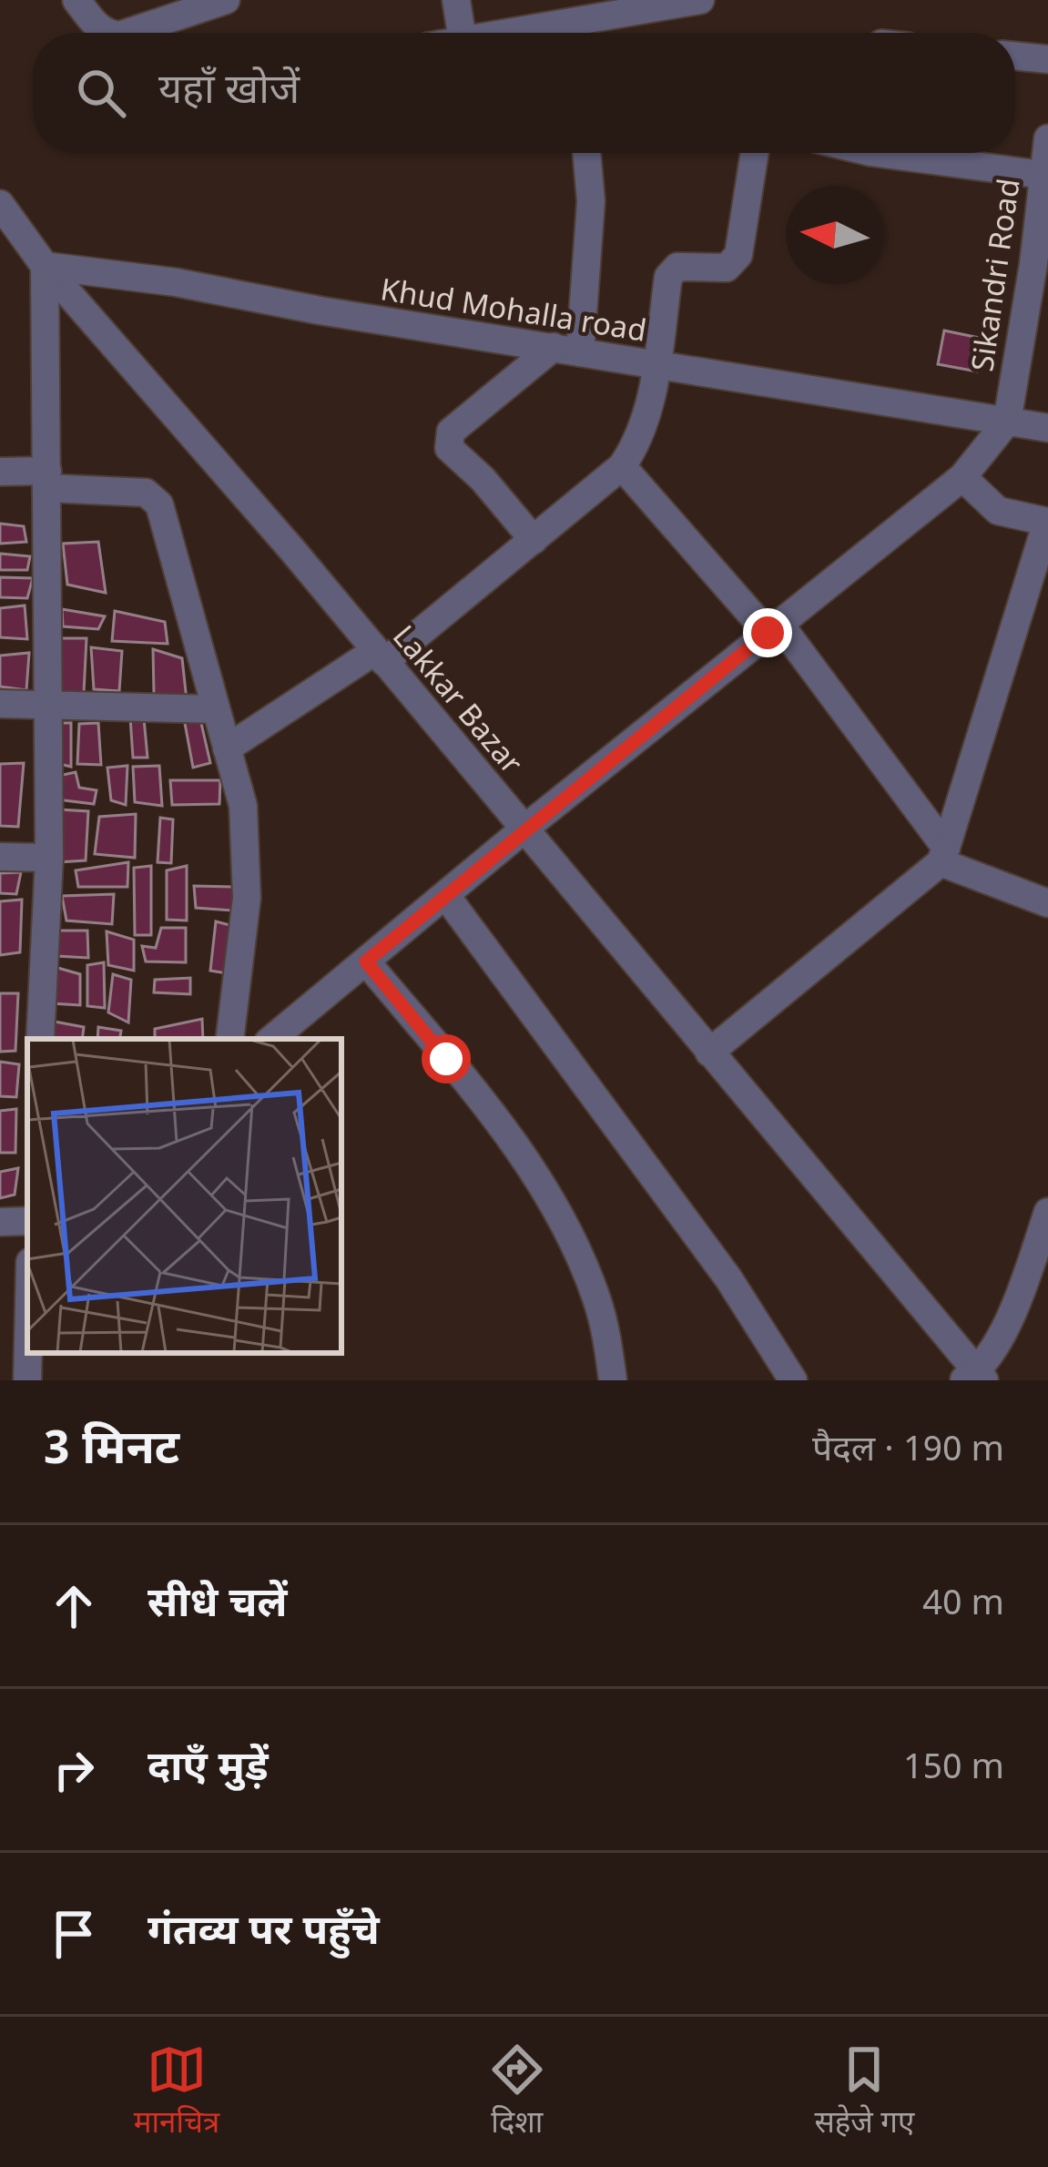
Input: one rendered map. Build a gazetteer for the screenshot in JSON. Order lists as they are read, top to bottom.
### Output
{
  "streets": {
    "street": ["Sikandri Road", "Khud Mohalla road", "Lakkar Bazar"]
  },
  "crossings": [
    ["Sikandri Road", "Khud Mohalla road"],
    ["Khud Mohalla road", "Lakkar Bazar"]
  ],
  "north": "left",
  "page": {
    "search": "यहाँ खोजें",
    "heading": ["3 मिनट", "पैदल · 190 m"],
    "list": [
      ["सीधे चलें", "40 m"],
      ["दाएँ मुड़ें", "150 m"],
      "गंतव्य पर पहुँचे"
    ],
    "nav": ["मानचित्र", "दिशा", "सहेजे गए"]
  }
}
